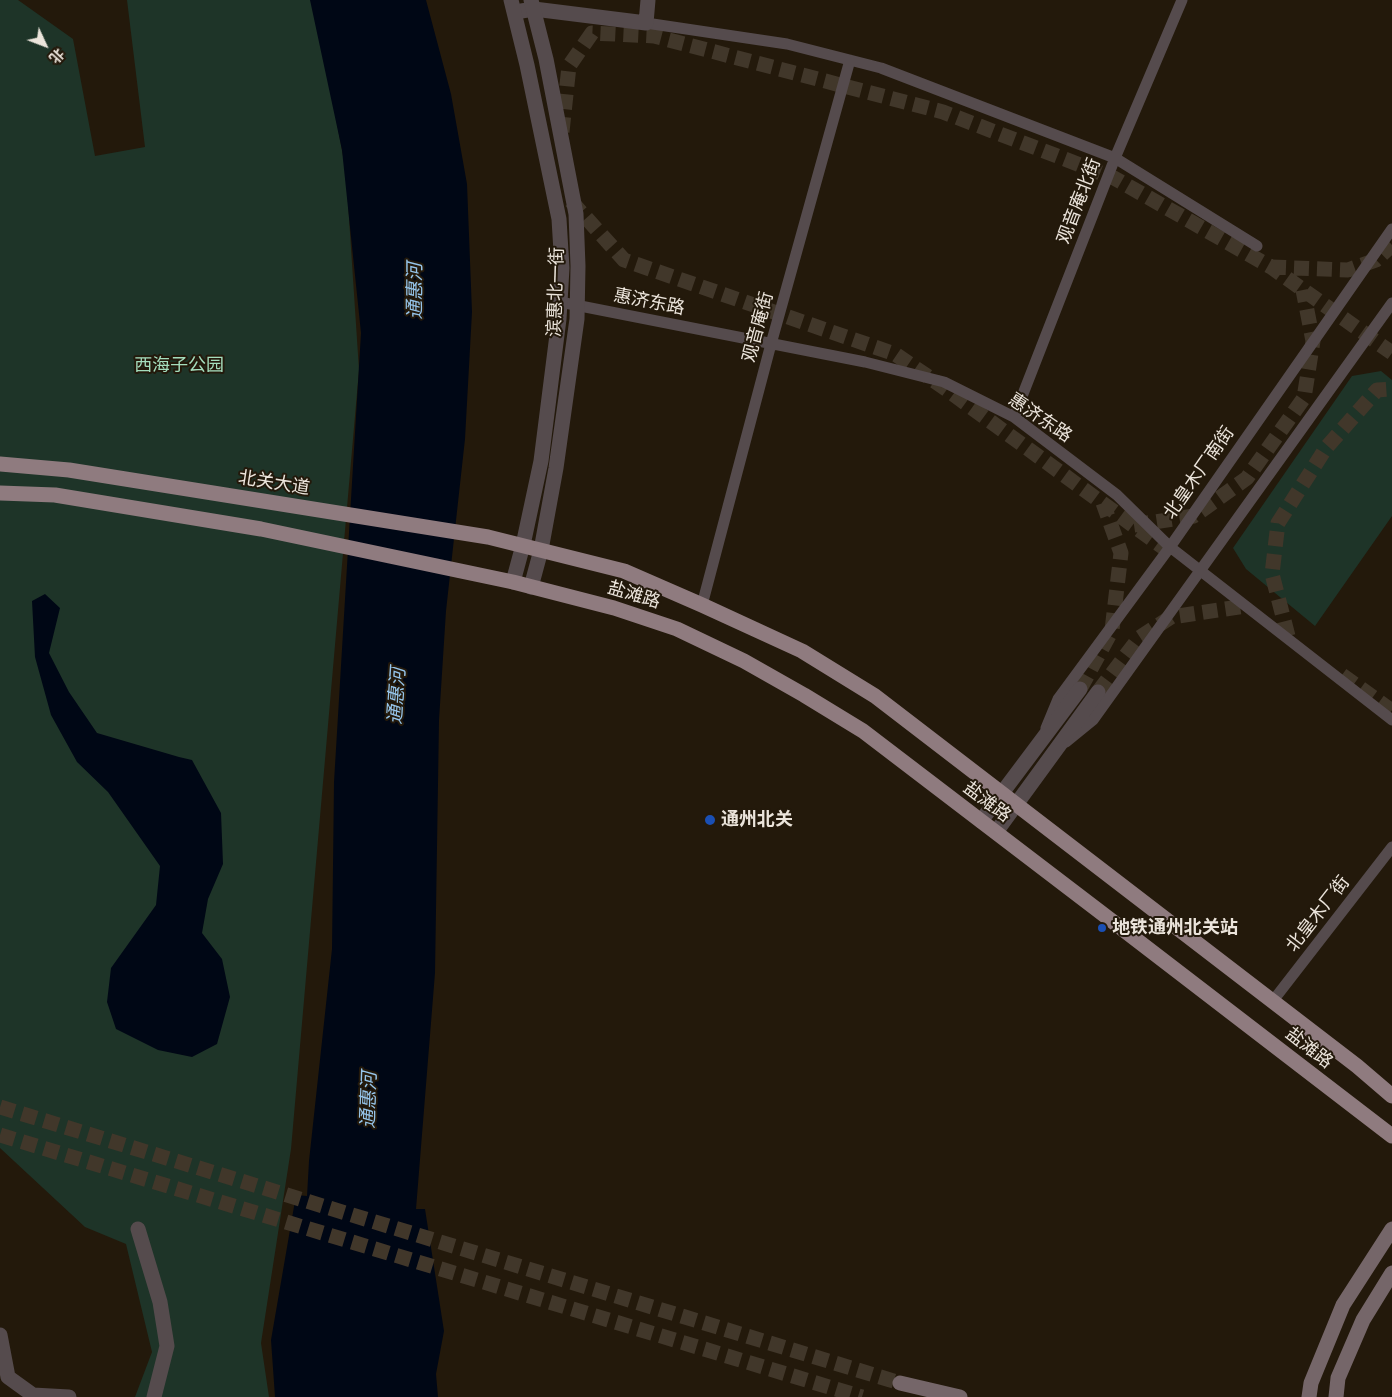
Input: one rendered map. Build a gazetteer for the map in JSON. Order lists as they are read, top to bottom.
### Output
{
  "streets": {
    "main road": ["北关大道", "盐滩路"],
    "street": [
      "观音庵北街",
      "滨惠北一街",
      "惠济东路",
      "观音庵街",
      "北皇木厂南街",
      "北皇木厂街"
    ]
  },
  "crossings": [
    ["观音庵北街", "惠济东路"],
    ["滨惠北一街", "惠济东路"],
    ["滨惠北一街", "北关大道"],
    ["滨惠北一街", "盐滩路"],
    ["惠济东路", "观音庵街"],
    ["惠济东路", "北皇木厂南街"],
    ["观音庵街", "盐滩路"],
    ["北皇木厂南街", "盐滩路"],
    ["北关大道", "盐滩路"],
    ["盐滩路", "北皇木厂街"]
  ],
  "water": ["通惠河"],
  "parks": ["西海子公园"],
  "places": ["通州北关", "地铁通州北关站"],
  "north": "bottom right"
}
